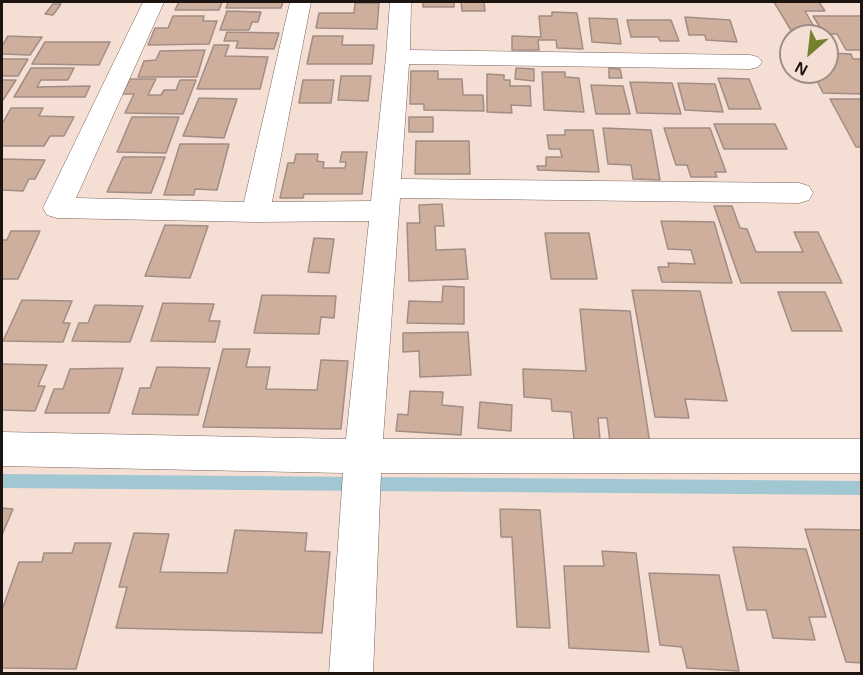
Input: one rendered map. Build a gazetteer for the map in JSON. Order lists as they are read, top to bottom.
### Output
{
  "north": "bottom left"
}
